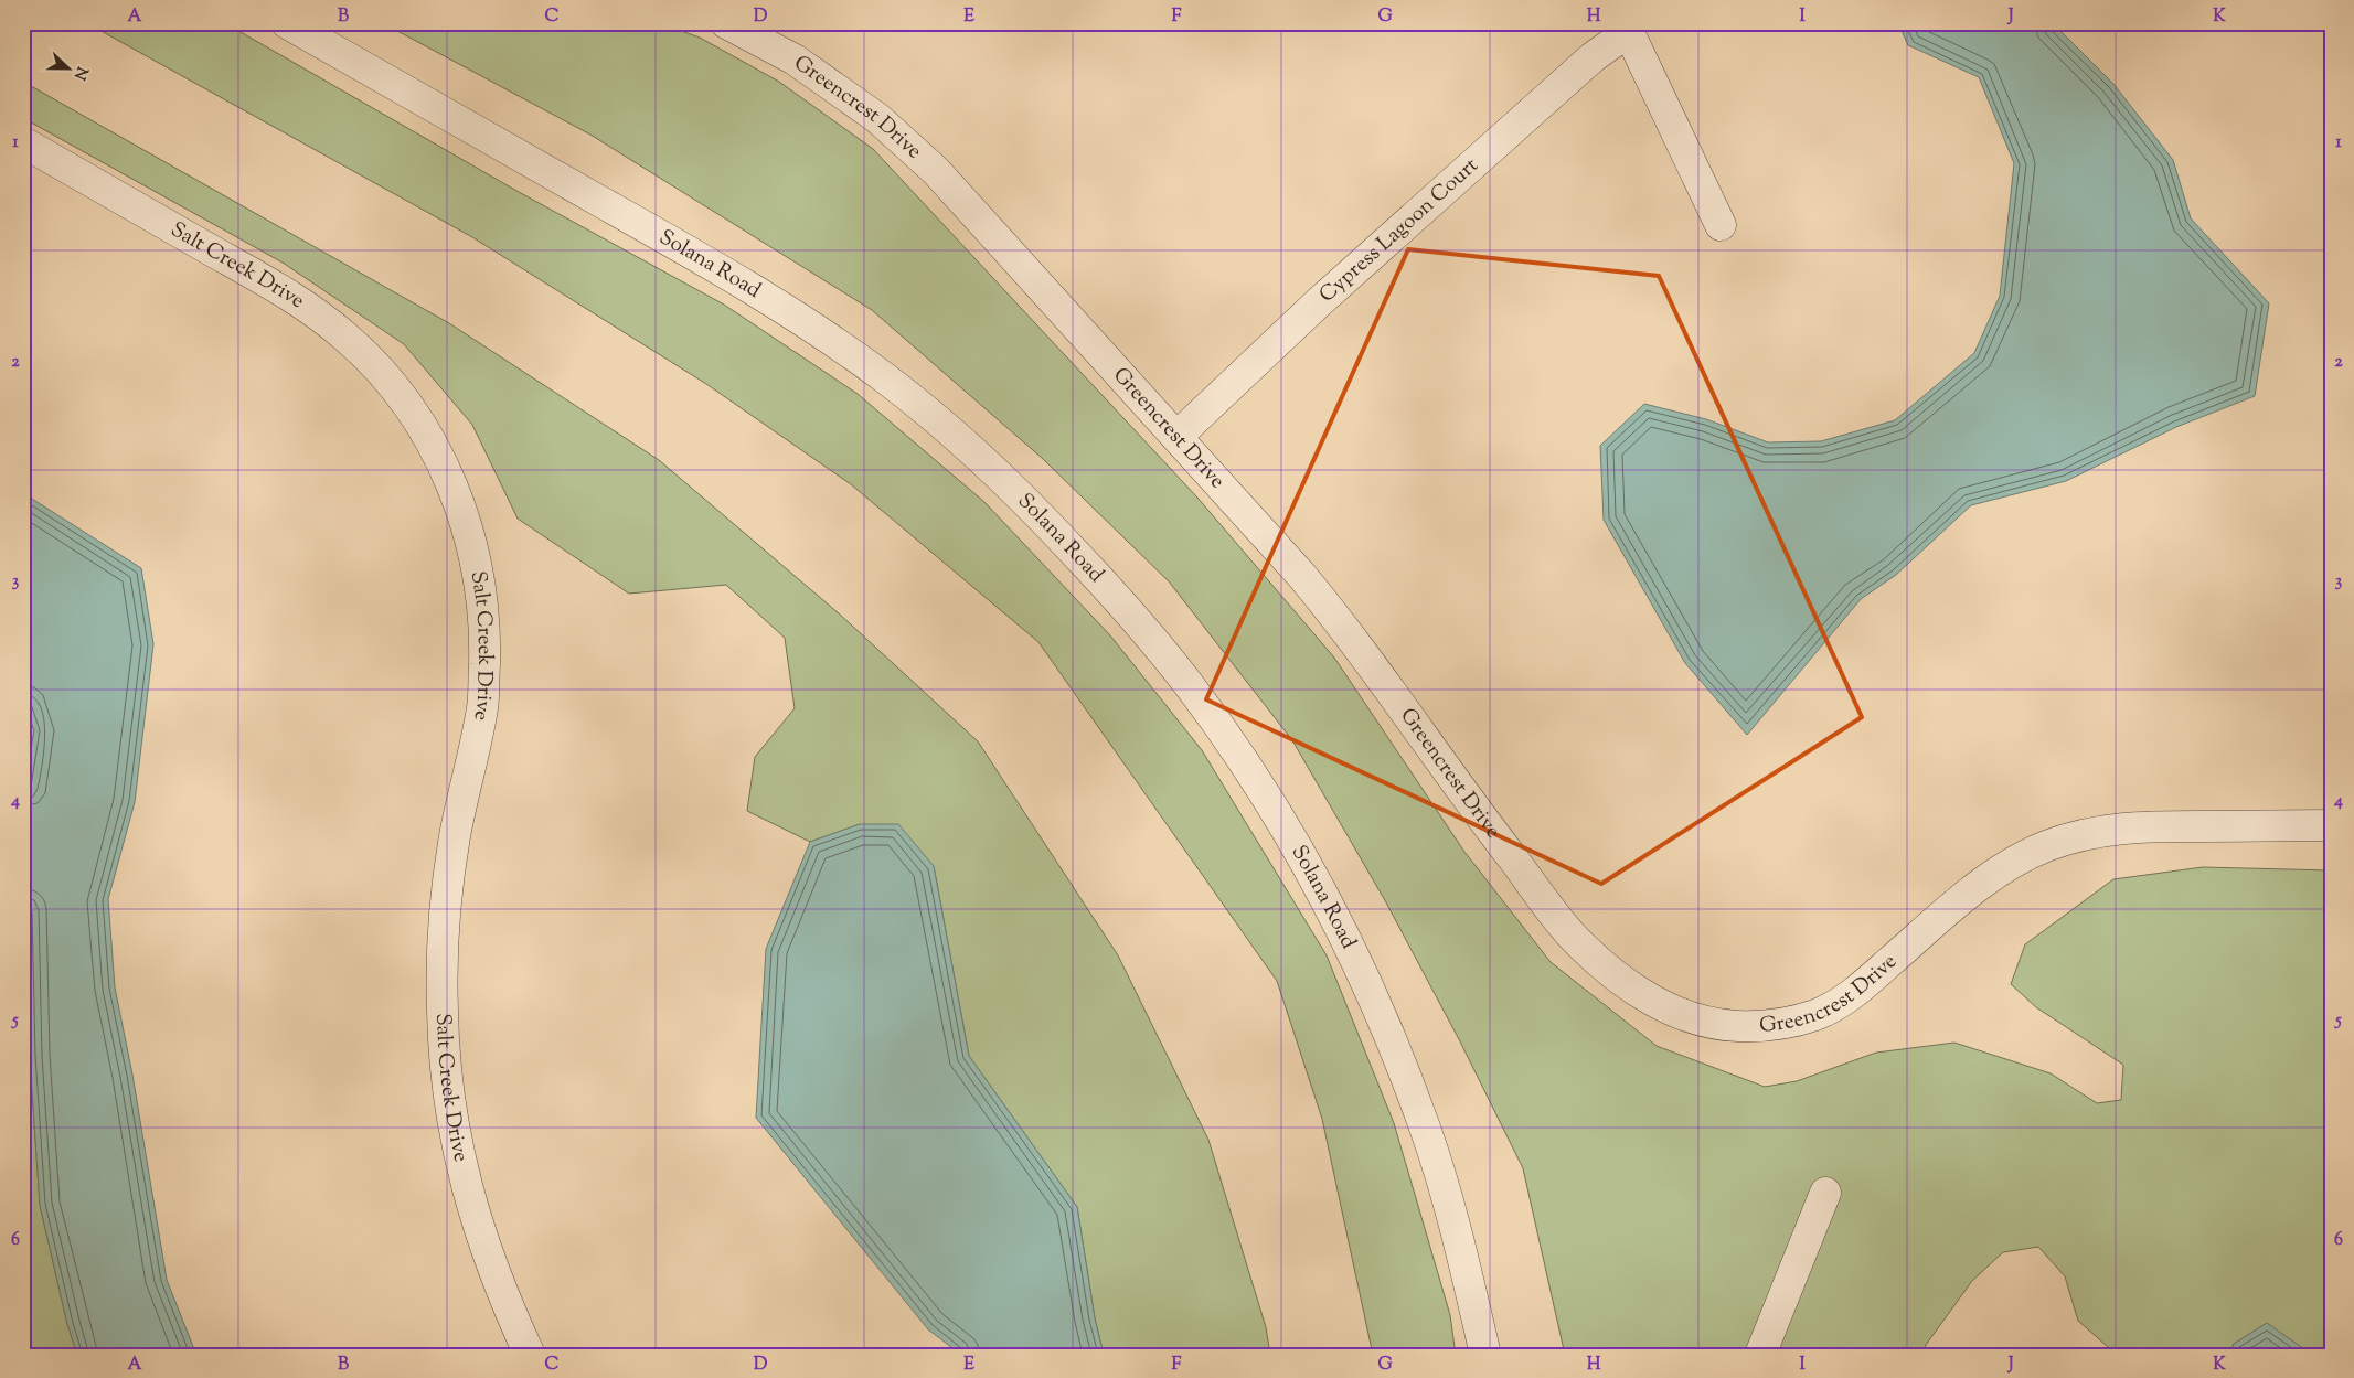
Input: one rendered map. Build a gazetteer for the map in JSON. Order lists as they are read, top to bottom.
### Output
{
  "streets": {
    "street": [
      "Greencrest Drive",
      "Cypress Lagoon Court",
      "Solana Road",
      "Salt Creek Drive"
    ]
  },
  "crossings": [
    ["Greencrest Drive", "Cypress Lagoon Court"]
  ],
  "north": "right",
  "grid": {
    "columns": [
      "A",
      "B",
      "C",
      "D",
      "E",
      "F",
      "G",
      "H",
      "I",
      "J",
      "K"
    ],
    "rows": [
      "1",
      "2",
      "3",
      "4",
      "5",
      "6"
    ]
  }
}
